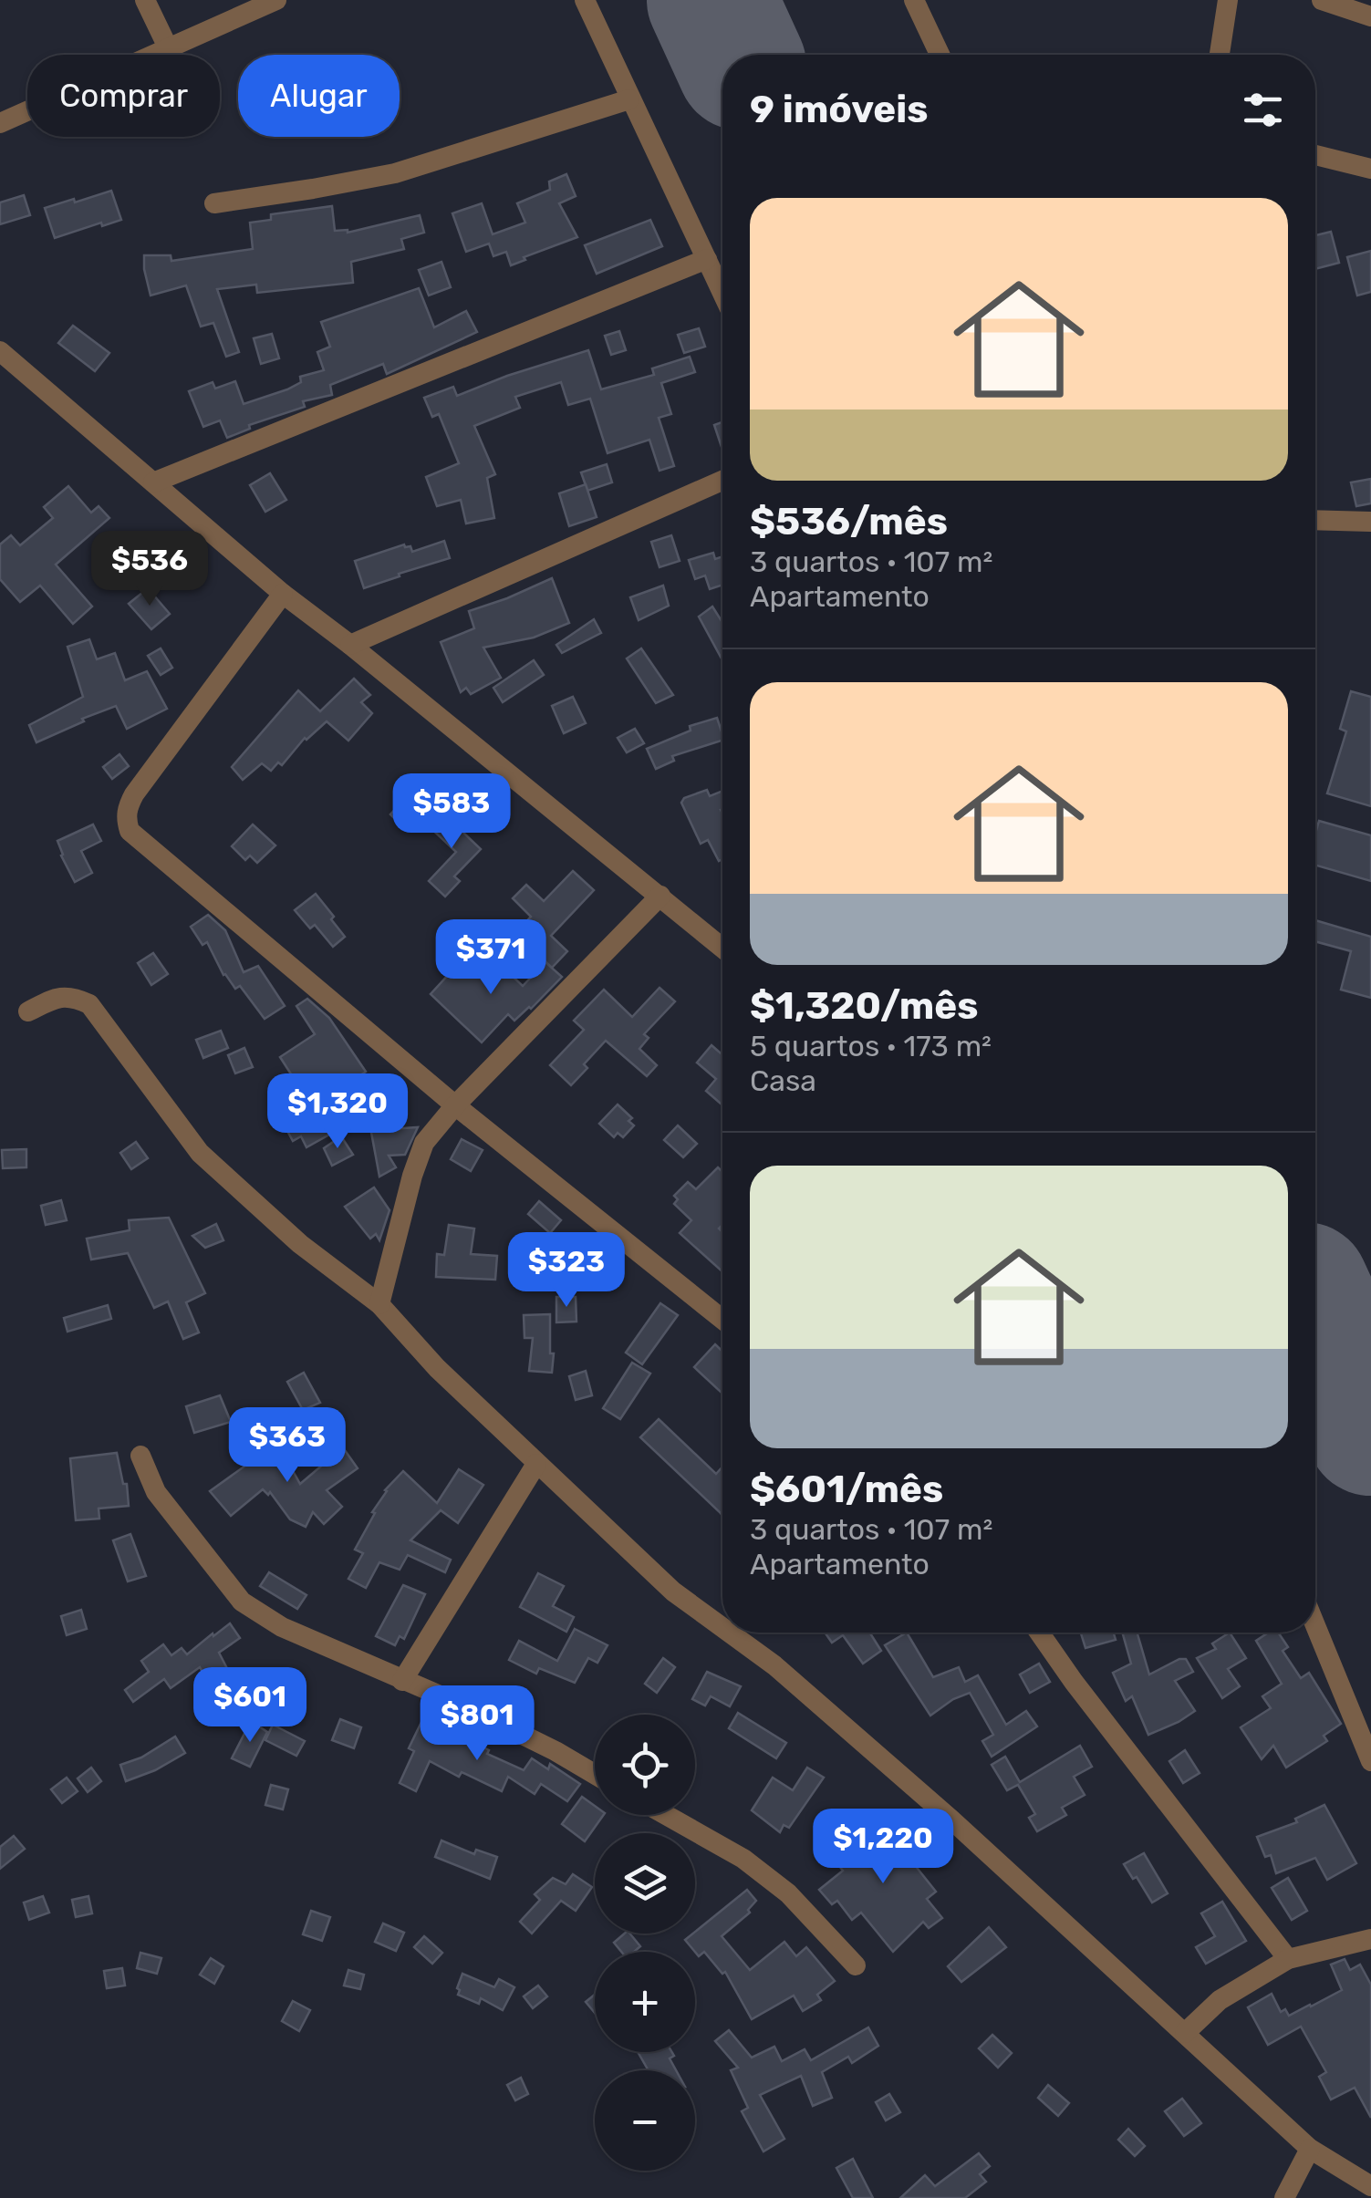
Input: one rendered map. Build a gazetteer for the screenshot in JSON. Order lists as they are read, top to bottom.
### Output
{
  "page": {
    "chip": ["Comprar", "Alugar"],
    "heading": "9 imóveis",
    "list": [
      {
        "name": "$536/mês",
        "note": "3 quartos · 107 m² · Apartamento"
      },
      {
        "name": "$1,320/mês",
        "note": "5 quartos · 173 m² · Casa"
      },
      {
        "name": "$601/mês",
        "note": "3 quartos · 107 m² · Apartamento"
      }
    ],
    "price": [
      "$536",
      "$583",
      "$371",
      "$1,320",
      "$323",
      "$363",
      "$601",
      "$801",
      "$1,220"
    ],
    "map_buttons": ["+", "−"]
  }
}
